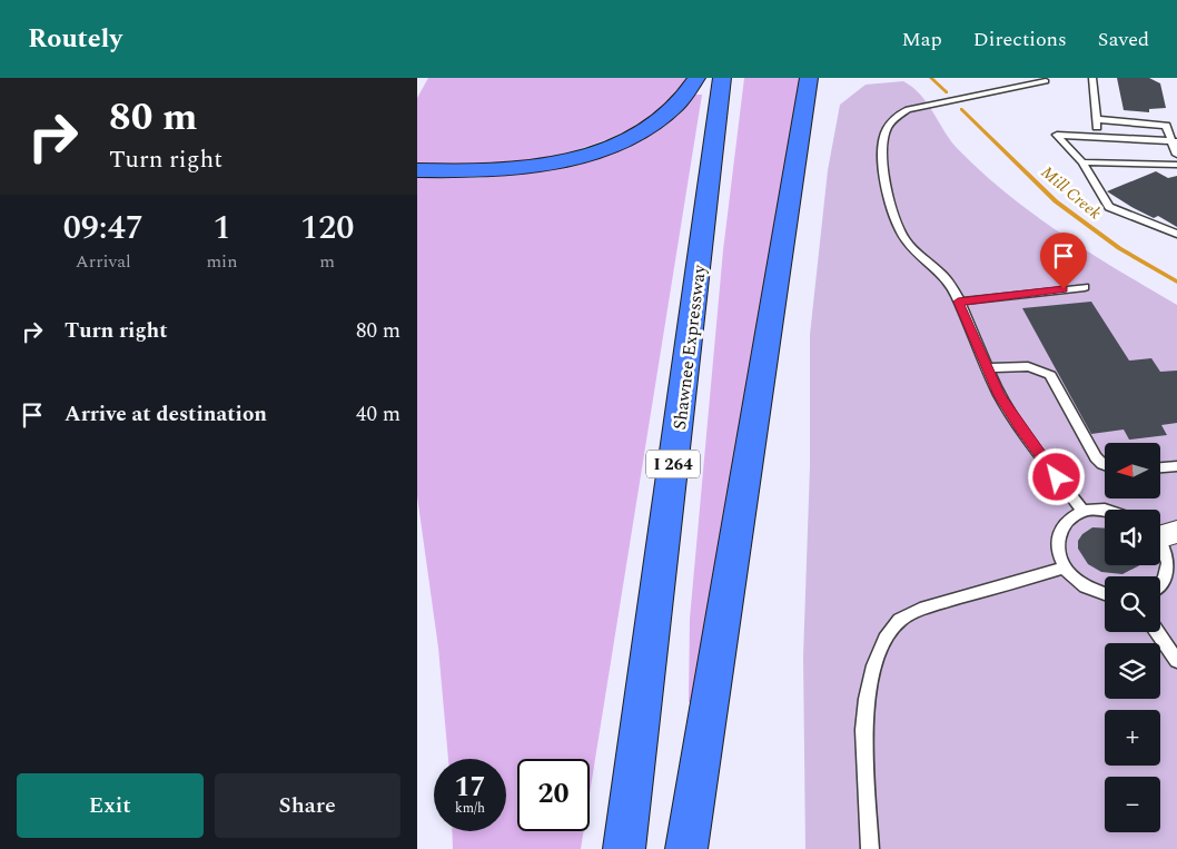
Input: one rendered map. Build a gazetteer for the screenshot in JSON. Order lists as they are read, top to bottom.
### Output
{
  "streets": {
    "highway": ["Shawnee Expressway", "I 264"]
  },
  "water": ["Mill Creek"],
  "north": "left",
  "page": {
    "header": "Routely",
    "nav": ["Map", "Directions", "Saved"],
    "turn": ["80 m", "Turn right"],
    "eta": [
      "09:47",
      "Arrival",
      "1",
      "min",
      "120",
      "m"
    ],
    "list": [
      {
        "name": "Turn right",
        "value": "80 m"
      },
      {
        "name": "Arrive at destination",
        "value": "40 m"
      }
    ],
    "map_buttons": ["+", "−"],
    "speed": "17 km/h",
    "limit": "20",
    "buttons": ["Exit", "Share"]
  }
}
